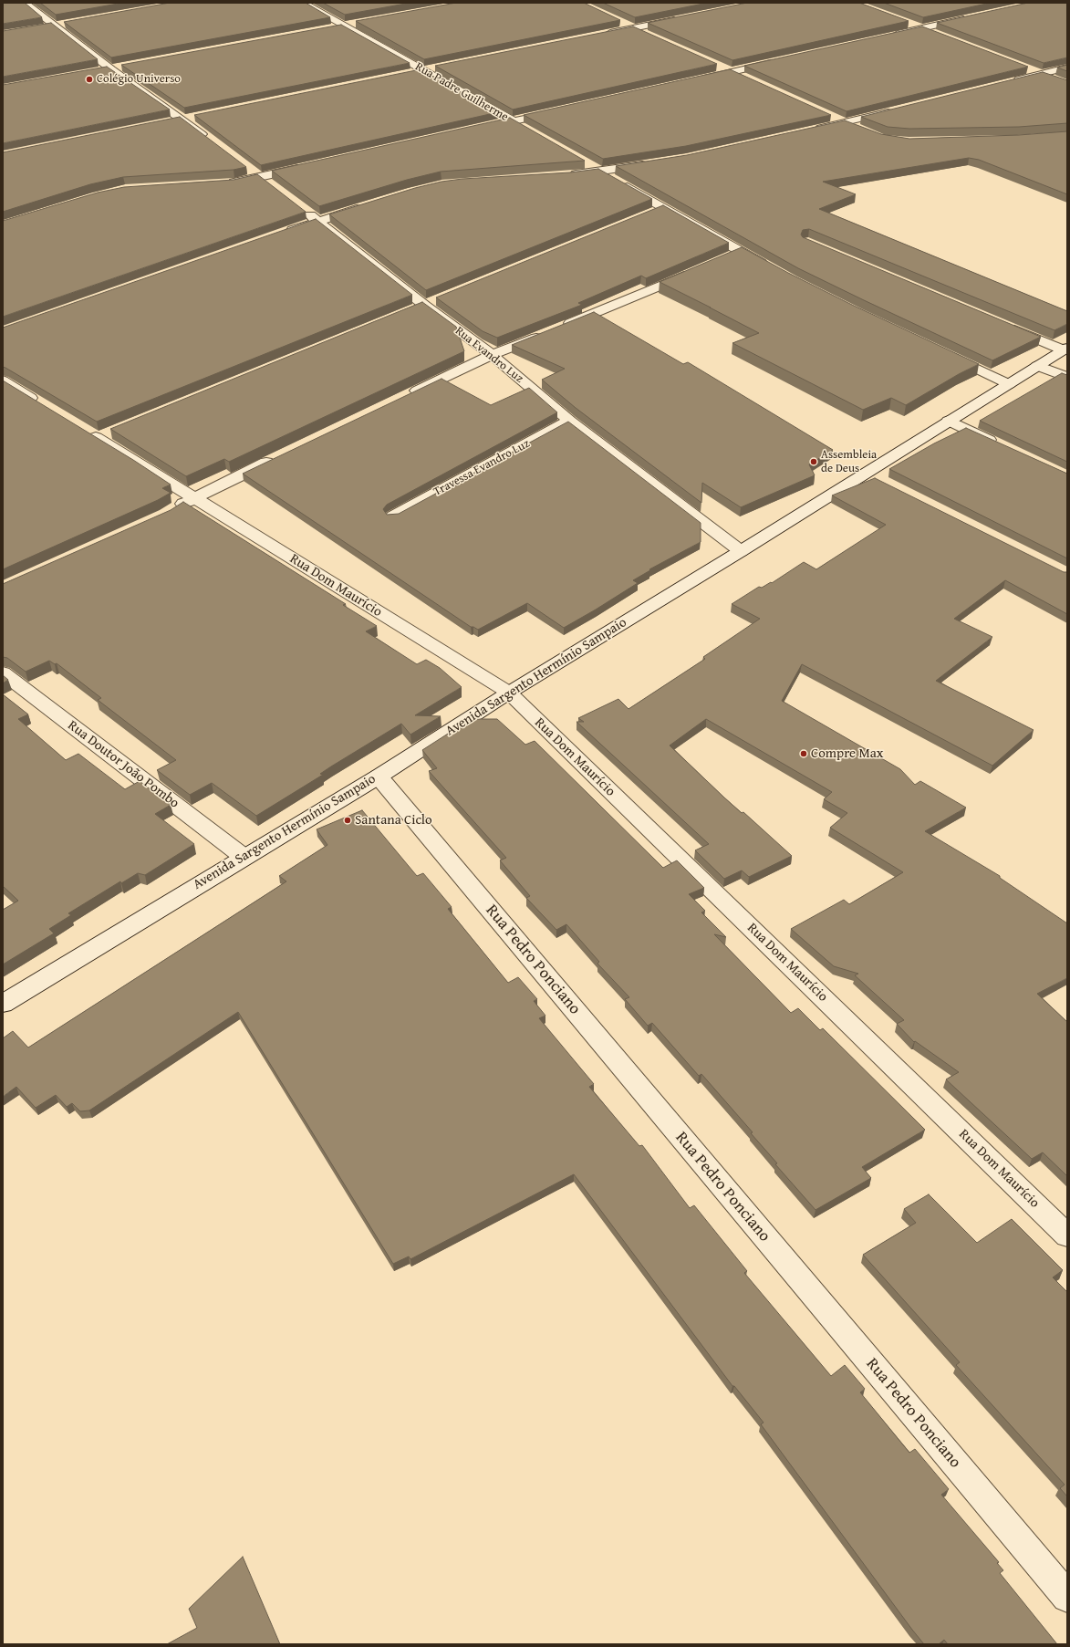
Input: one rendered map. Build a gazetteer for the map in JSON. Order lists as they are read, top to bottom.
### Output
{
  "streets": {
    "street": [
      "Rua Padre Guilherme",
      "Rua Evandro Luz",
      "Travessa Evandro Luz",
      "Rua Dom Maurício",
      "Avenida Sargento Hermínio Sampaio",
      "Rua Doutor João Pombo",
      "Rua Pedro Ponciano"
    ]
  },
  "crossings": [
    ["Rua Evandro Luz", "Travessa Evandro Luz"],
    ["Rua Evandro Luz", "Avenida Sargento Hermínio Sampaio"],
    ["Rua Dom Maurício", "Avenida Sargento Hermínio Sampaio"],
    ["Avenida Sargento Hermínio Sampaio", "Rua Doutor João Pombo"],
    ["Avenida Sargento Hermínio Sampaio", "Rua Pedro Ponciano"]
  ],
  "places": [
    "Colégio Universo",
    "Assembleia de Deus",
    "Compre Max",
    "Santana Ciclo"
  ]
}
